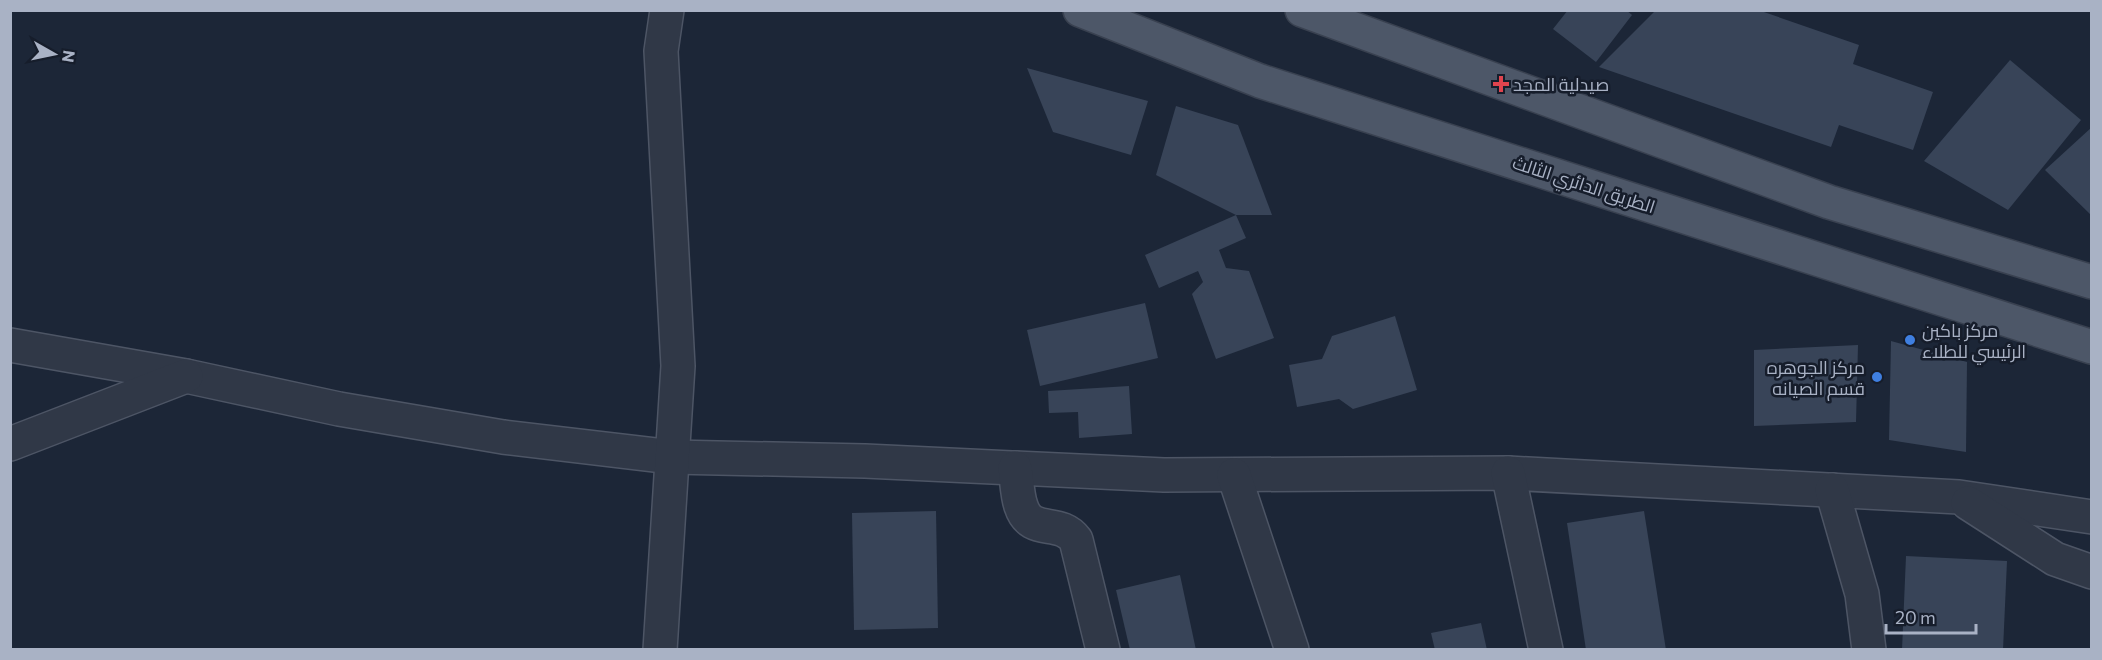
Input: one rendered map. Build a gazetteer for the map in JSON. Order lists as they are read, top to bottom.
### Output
{
  "streets": {
    "main road": ["الطريق الدائري الثالث"]
  },
  "places": {
    "health": ["صيدلية المجد"],
    "other": ["مركز باكين الرئيسي للطلاء", "مركز الجوهره قسم الصيانه"]
  },
  "scale_bar": "20 m",
  "north": "right"
}
